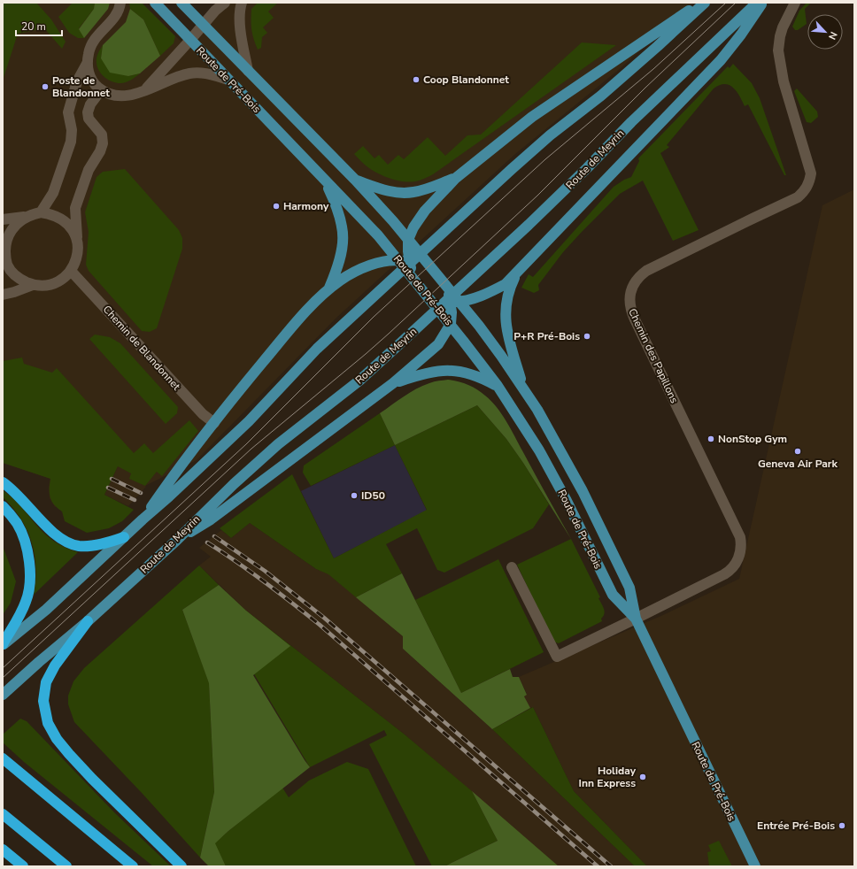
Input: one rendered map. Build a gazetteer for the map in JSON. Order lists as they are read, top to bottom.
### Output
{
  "streets": {
    "main road": ["Route de Pré-Bois", "Route de Meyrin"],
    "street": ["Chemin de Blandonnet", "Chemin des Papillons"]
  },
  "crossings": [
    ["Route de Pré-Bois", "Chemin des Papillons"]
  ],
  "places": [
    "Coop Blandonnet",
    "Poste de Blandonnet",
    "Harmony",
    "P+R Pré-Bois",
    "NonStop Gym",
    "Geneva Air Park",
    "ID50",
    "Holiday Inn Express",
    "Entrée Pré-Bois"
  ],
  "scale_bar": "20 m",
  "north": "bottom right"
}
